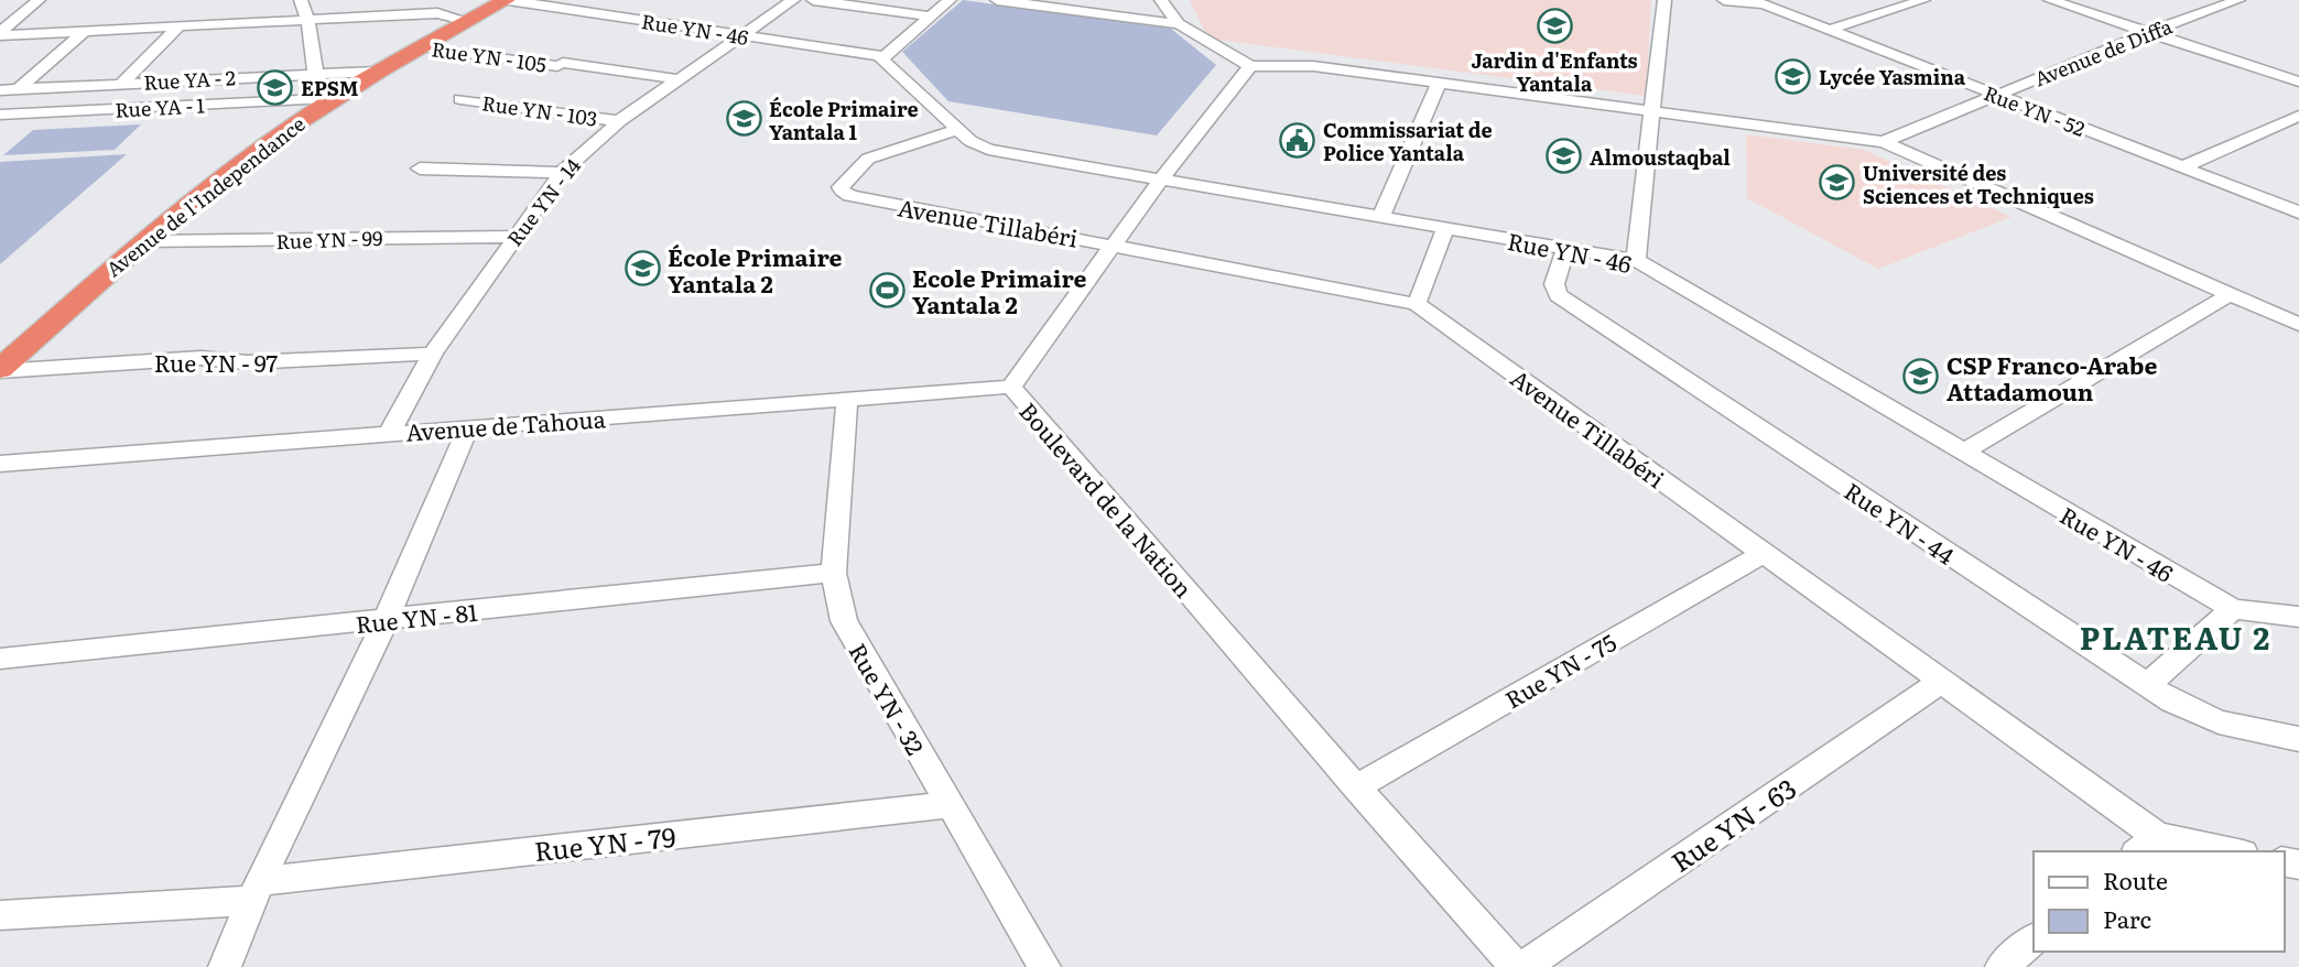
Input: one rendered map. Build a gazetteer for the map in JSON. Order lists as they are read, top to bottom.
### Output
{
  "streets": {
    "highway": ["Avenue de l'Independance"],
    "street": [
      "Rue YN - 46",
      "Avenue de Diffa",
      "Rue YN - 105",
      "Rue YA - 2",
      "Rue YA - 1",
      "Rue YN - 103",
      "Rue YN - 52",
      "Rue YN - 14",
      "Avenue Tillabéri",
      "Rue YN - 99",
      "Rue YN - 97",
      "Avenue de Tahoua",
      "Boulevard de la Nation",
      "Rue YN - 44",
      "Rue YN - 81",
      "Rue YN - 75",
      "Rue YN - 32",
      "Rue YN - 63",
      "Rue YN - 79"
    ]
  },
  "crossings": [
    ["Rue YN - 46", "Avenue de l'Independance"],
    ["Rue YN - 46", "Rue YN - 14"],
    ["Rue YN - 46", "Avenue Tillabéri"],
    ["Rue YN - 46", "Boulevard de la Nation"],
    ["Rue YN - 46", "Rue YN - 44"],
    ["Avenue de Diffa", "Rue YN - 52"],
    ["Rue YN - 105", "Avenue de l'Independance"],
    ["Rue YN - 105", "Rue YN - 14"],
    ["Rue YA - 2", "Avenue de l'Independance"],
    ["Rue YA - 1", "Avenue de l'Independance"],
    ["Rue YN - 103", "Rue YN - 14"],
    ["Avenue de l'Independance", "Rue YN - 99"],
    ["Avenue de l'Independance", "Rue YN - 97"],
    ["Rue YN - 14", "Rue YN - 99"],
    ["Rue YN - 14", "Rue YN - 97"],
    ["Rue YN - 14", "Avenue de Tahoua"],
    ["Avenue Tillabéri", "Boulevard de la Nation"],
    ["Avenue Tillabéri", "Rue YN - 75"],
    ["Avenue Tillabéri", "Rue YN - 63"],
    ["Avenue de Tahoua", "Boulevard de la Nation"],
    ["Avenue de Tahoua", "Rue YN - 32"],
    ["Boulevard de la Nation", "Rue YN - 75"],
    ["Rue YN - 81", "Rue YN - 32"],
    ["Rue YN - 32", "Rue YN - 79"]
  ],
  "districts": ["PLATEAU 2"],
  "places": {
    "school or university": [
      "Jardin d'Enfants Yantala",
      "Lycée Yasmina",
      "EPSM",
      "École Primaire Yantala 1",
      "Almoustaqbal",
      "Université des Sciences et Techniques",
      "École Primaire Yantala 2",
      "CSP Franco-Arabe Attadamoun"
    ],
    "public building": ["Commissariat de Police Yantala"],
    "sports": ["Ecole Primaire Yantala 2"]
  },
  "legend": ["Route", "Parc"]
}
